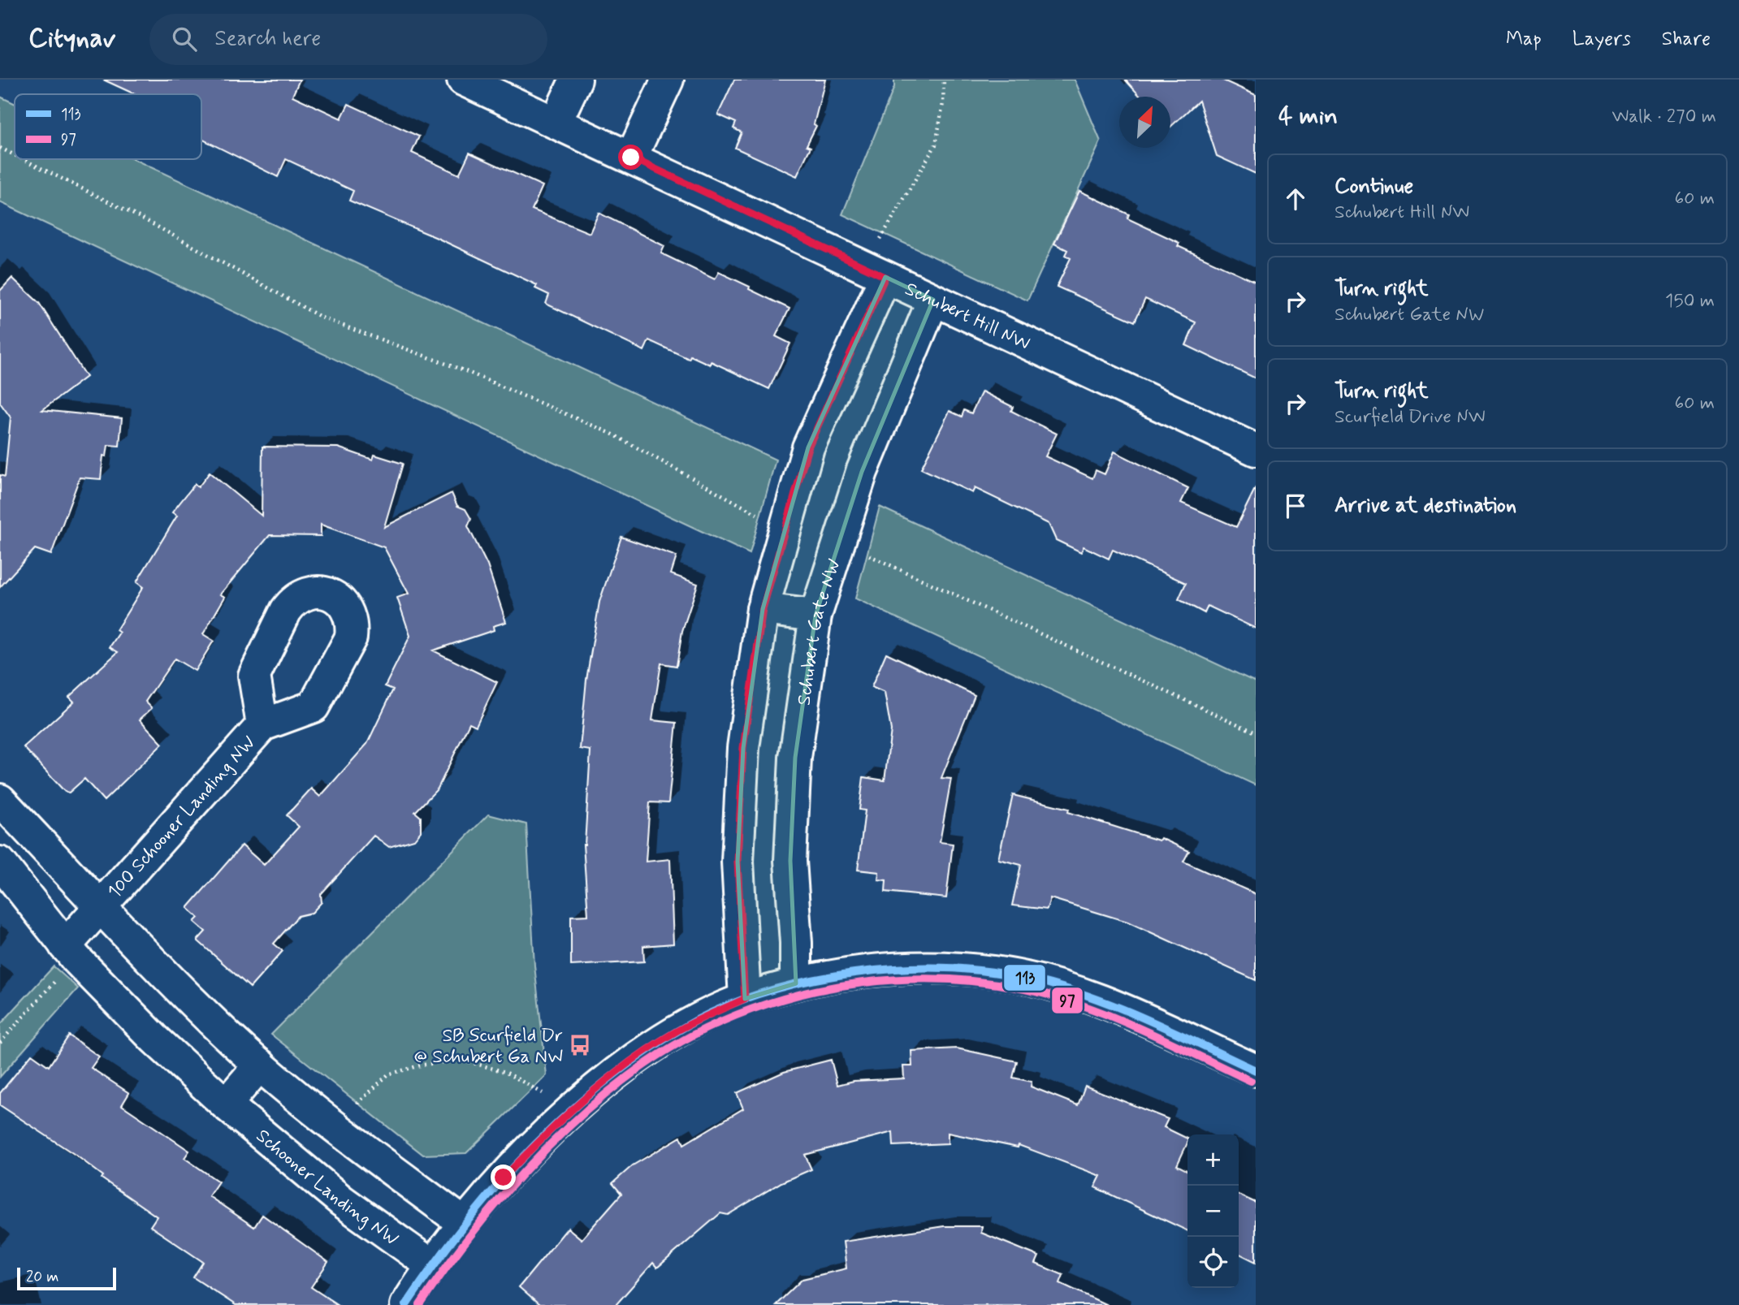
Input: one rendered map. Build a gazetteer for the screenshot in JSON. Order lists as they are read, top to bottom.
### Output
{
  "streets": {
    "street": [
      "Schubert Hill NW",
      "Schubert Gate NW",
      "100 Schooner Landing NW",
      "Schooner Landing NW"
    ]
  },
  "crossings": [
    ["Schubert Hill NW", "Schubert Gate NW"]
  ],
  "places": {
    "bus stop": ["SB Scurfield Dr @ Schubert Ga NW"]
  },
  "lines": ["transit line 113", "transit line 97"],
  "legend": ["113", "97"],
  "scale_bar": "20 m",
  "north": "top right",
  "page": {
    "header": "Citynav",
    "search": "Search here",
    "nav": ["Map", "Layers", "Share"],
    "heading": ["4 min", "Walk · 270 m"],
    "list": [
      ["Continue", "Schubert Hill NW", "60 m"],
      ["Turn right", "Schubert Gate NW", "150 m"],
      ["Turn right", "Scurfield Drive NW", "60 m"],
      "Arrive at destination"
    ],
    "map_buttons": ["+", "−"],
    "scale": "20 m"
  }
}
